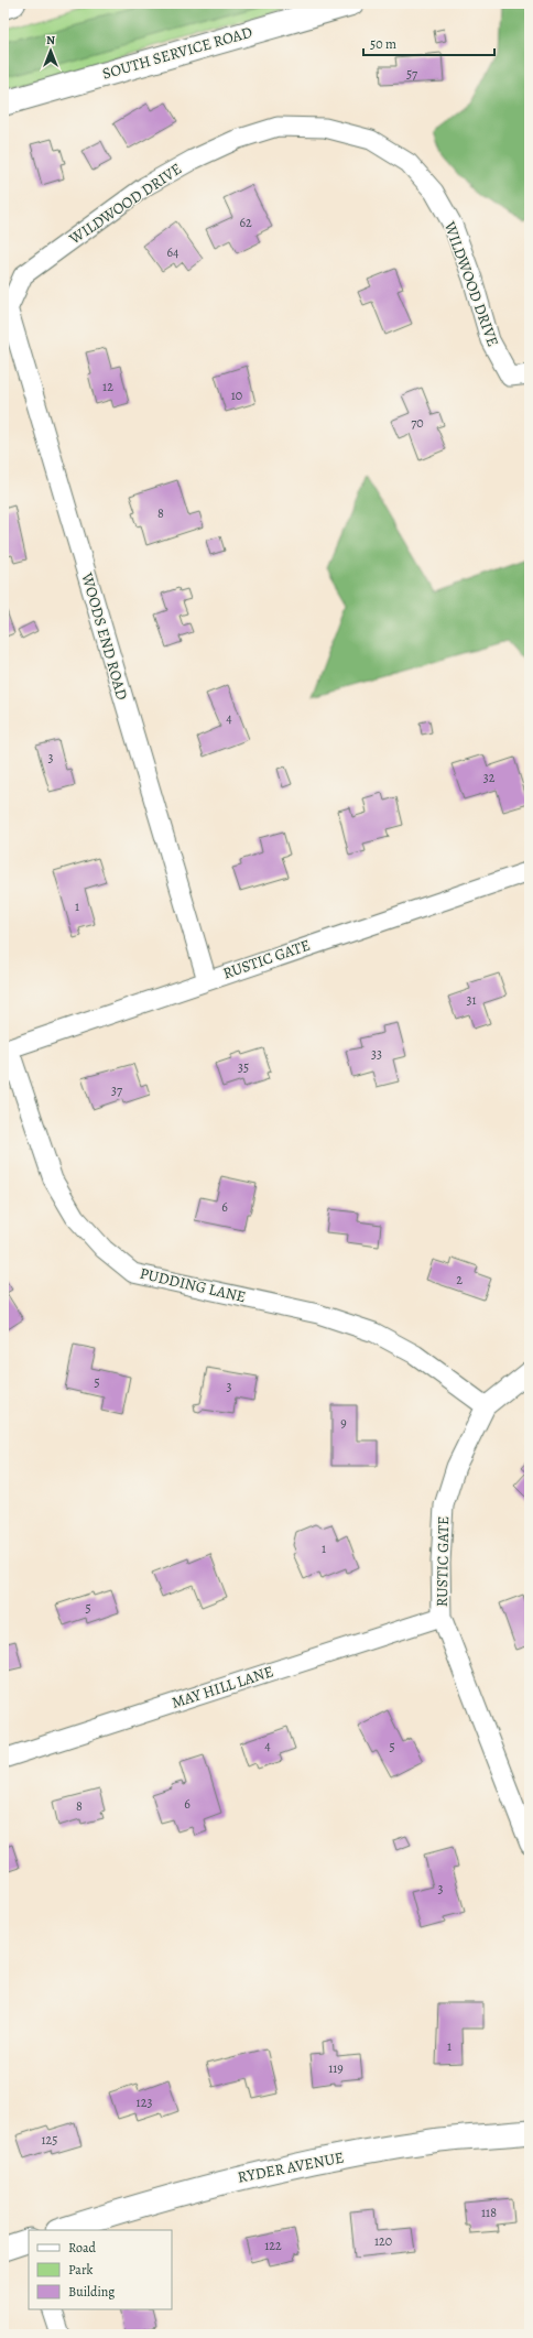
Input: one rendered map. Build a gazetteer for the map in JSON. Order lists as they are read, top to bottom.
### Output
{
  "streets": {
    "main road": ["SOUTH SERVICE ROAD"],
    "street": [
      "WILDWOOD DRIVE",
      "WOODS END ROAD",
      "RUSTIC GATE",
      "PUDDING LANE",
      "MAY HILL LANE",
      "RYDER AVENUE"
    ]
  },
  "crossings": [
    ["WILDWOOD DRIVE", "WOODS END ROAD"],
    ["WOODS END ROAD", "RUSTIC GATE"],
    ["RUSTIC GATE", "PUDDING LANE"],
    ["RUSTIC GATE", "MAY HILL LANE"]
  ],
  "house_numbers": [
    "57",
    "62",
    "64",
    "12",
    "10",
    "70",
    "8",
    "4",
    "3",
    "32",
    "1",
    "31",
    "33",
    "35",
    "37",
    "6",
    "2",
    "5",
    "3",
    "9",
    "1",
    "5",
    "4",
    "5",
    "6",
    "8",
    "3",
    "1",
    "119",
    "123",
    "125",
    "118",
    "120",
    "122"
  ],
  "legend": ["Road", "Park", "Building"],
  "scale_bar": "50 m",
  "north": "top"
}
